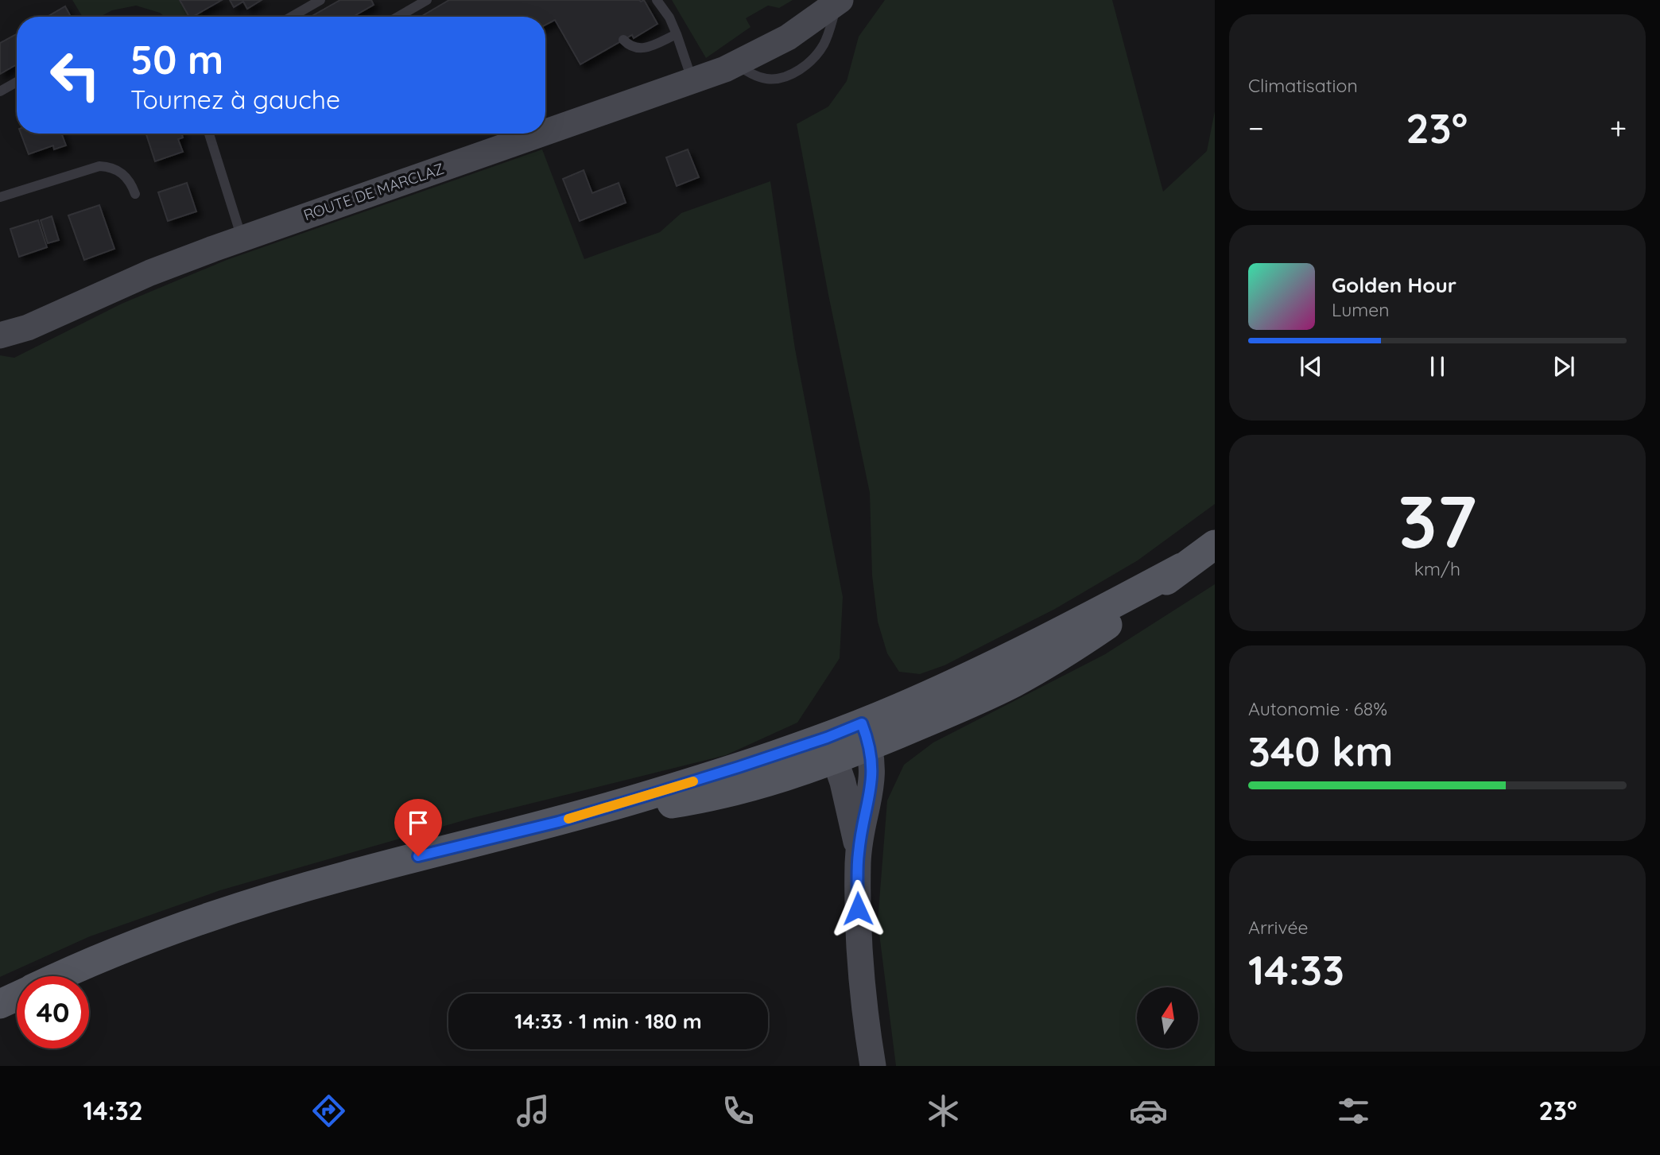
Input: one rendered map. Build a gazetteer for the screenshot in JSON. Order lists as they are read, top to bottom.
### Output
{
  "streets": {
    "street": ["ROUTE DE MARCLAZ"]
  },
  "north": "top",
  "page": {
    "tile": [
      "Climatisation",
      ["37", "km/h"],
      ["Autonomie · 68%", "340 km"],
      ["Arrivée", "14:33"]
    ],
    "turn": ["50 m", "Tournez à gauche"],
    "heat": ["−", "23°", "+"],
    "song": ["Golden Hour", "Lumen"],
    "limit": "40",
    "trip": "14:33 · 1 min · 180 m",
    "tabs": ["14:32", "23°"]
  }
}
